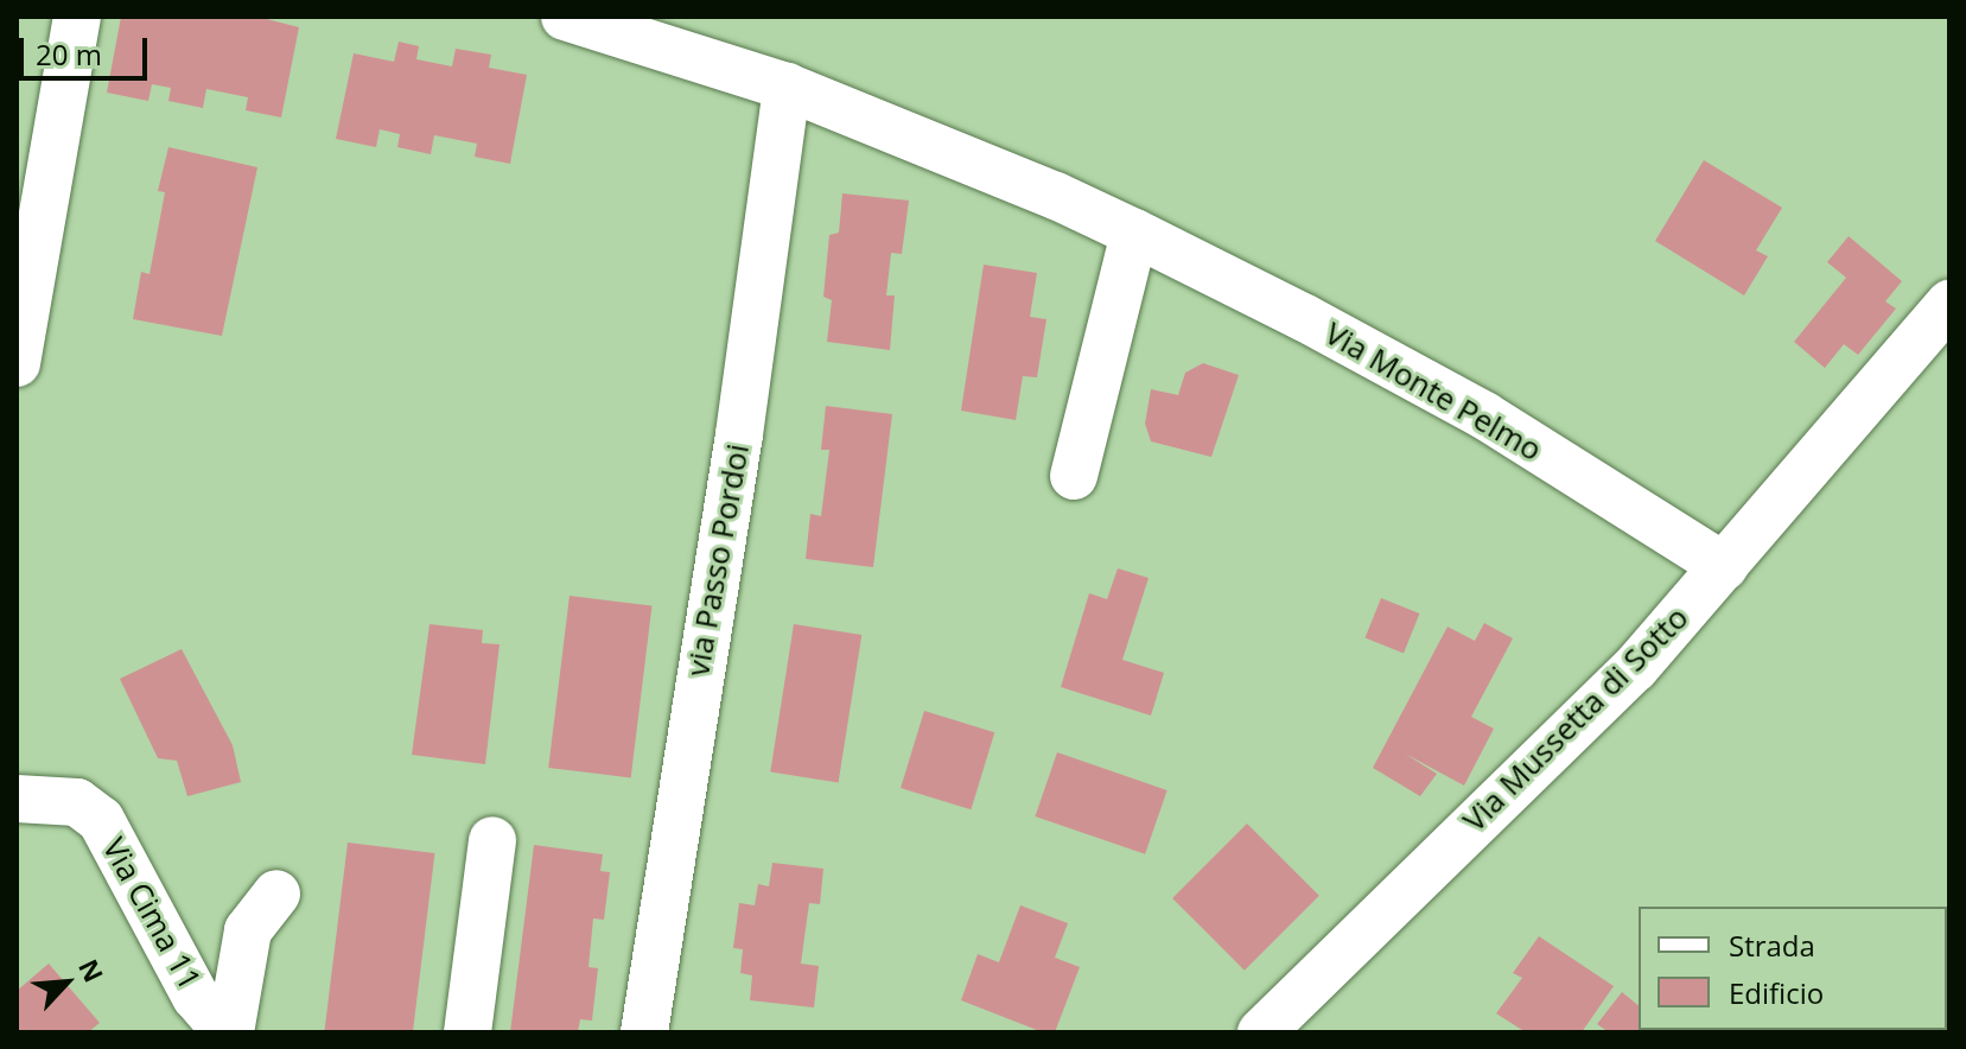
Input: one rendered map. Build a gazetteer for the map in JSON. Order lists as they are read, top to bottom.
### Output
{
  "streets": {
    "street": [
      "Via Monte Pelmo",
      "via Passo Pordoi",
      "Via Mussetta di Sotto",
      "Via Cima 11"
    ]
  },
  "crossings": [
    ["Via Monte Pelmo", "via Passo Pordoi"],
    ["Via Monte Pelmo", "Via Mussetta di Sotto"]
  ],
  "legend": ["Strada", "Edificio"],
  "scale_bar": "20 m",
  "north": "top right"
}
